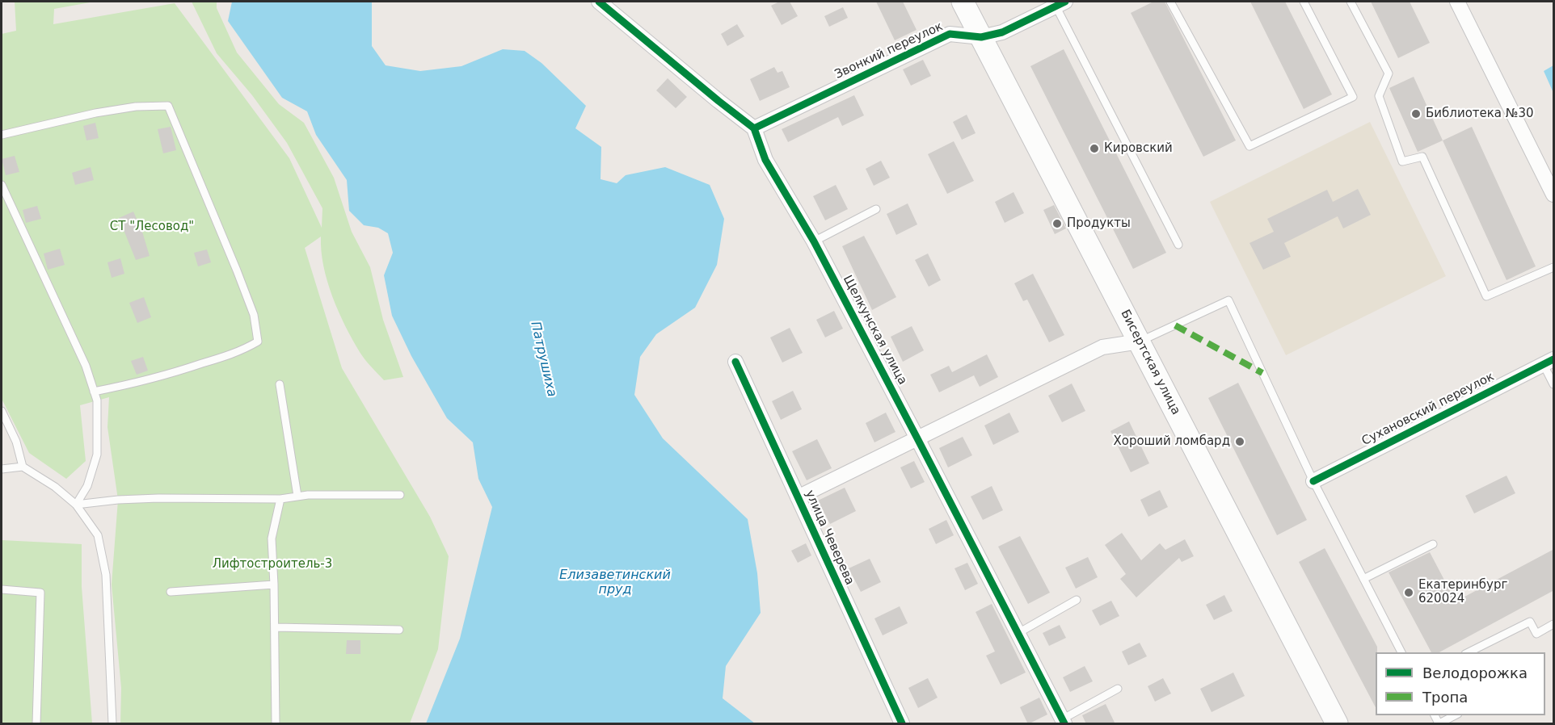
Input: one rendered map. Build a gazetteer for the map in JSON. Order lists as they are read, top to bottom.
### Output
{
  "streets": {
    "main road": ["Бисертская улица"],
    "street": [
      "Звонкий переулок",
      "Щелкунская улица",
      "Сухановский переулок",
      "улица Чеверева"
    ]
  },
  "crossings": [
    ["Звонкий переулок", "Щелкунская улица"],
    ["Звонкий переулок", "Бисертская улица"]
  ],
  "water": ["Патрушиха", "Елизаветинский пруд"],
  "parks": ["СТ \"Лесовод\"", "Лифтостроитель-3"],
  "places": [
    "Библиотека №30",
    "Кировский",
    "Продукты",
    "Хороший ломбард",
    "Екатеринбург 620024"
  ],
  "legend": ["Велодорожка", "Тропа"]
}
